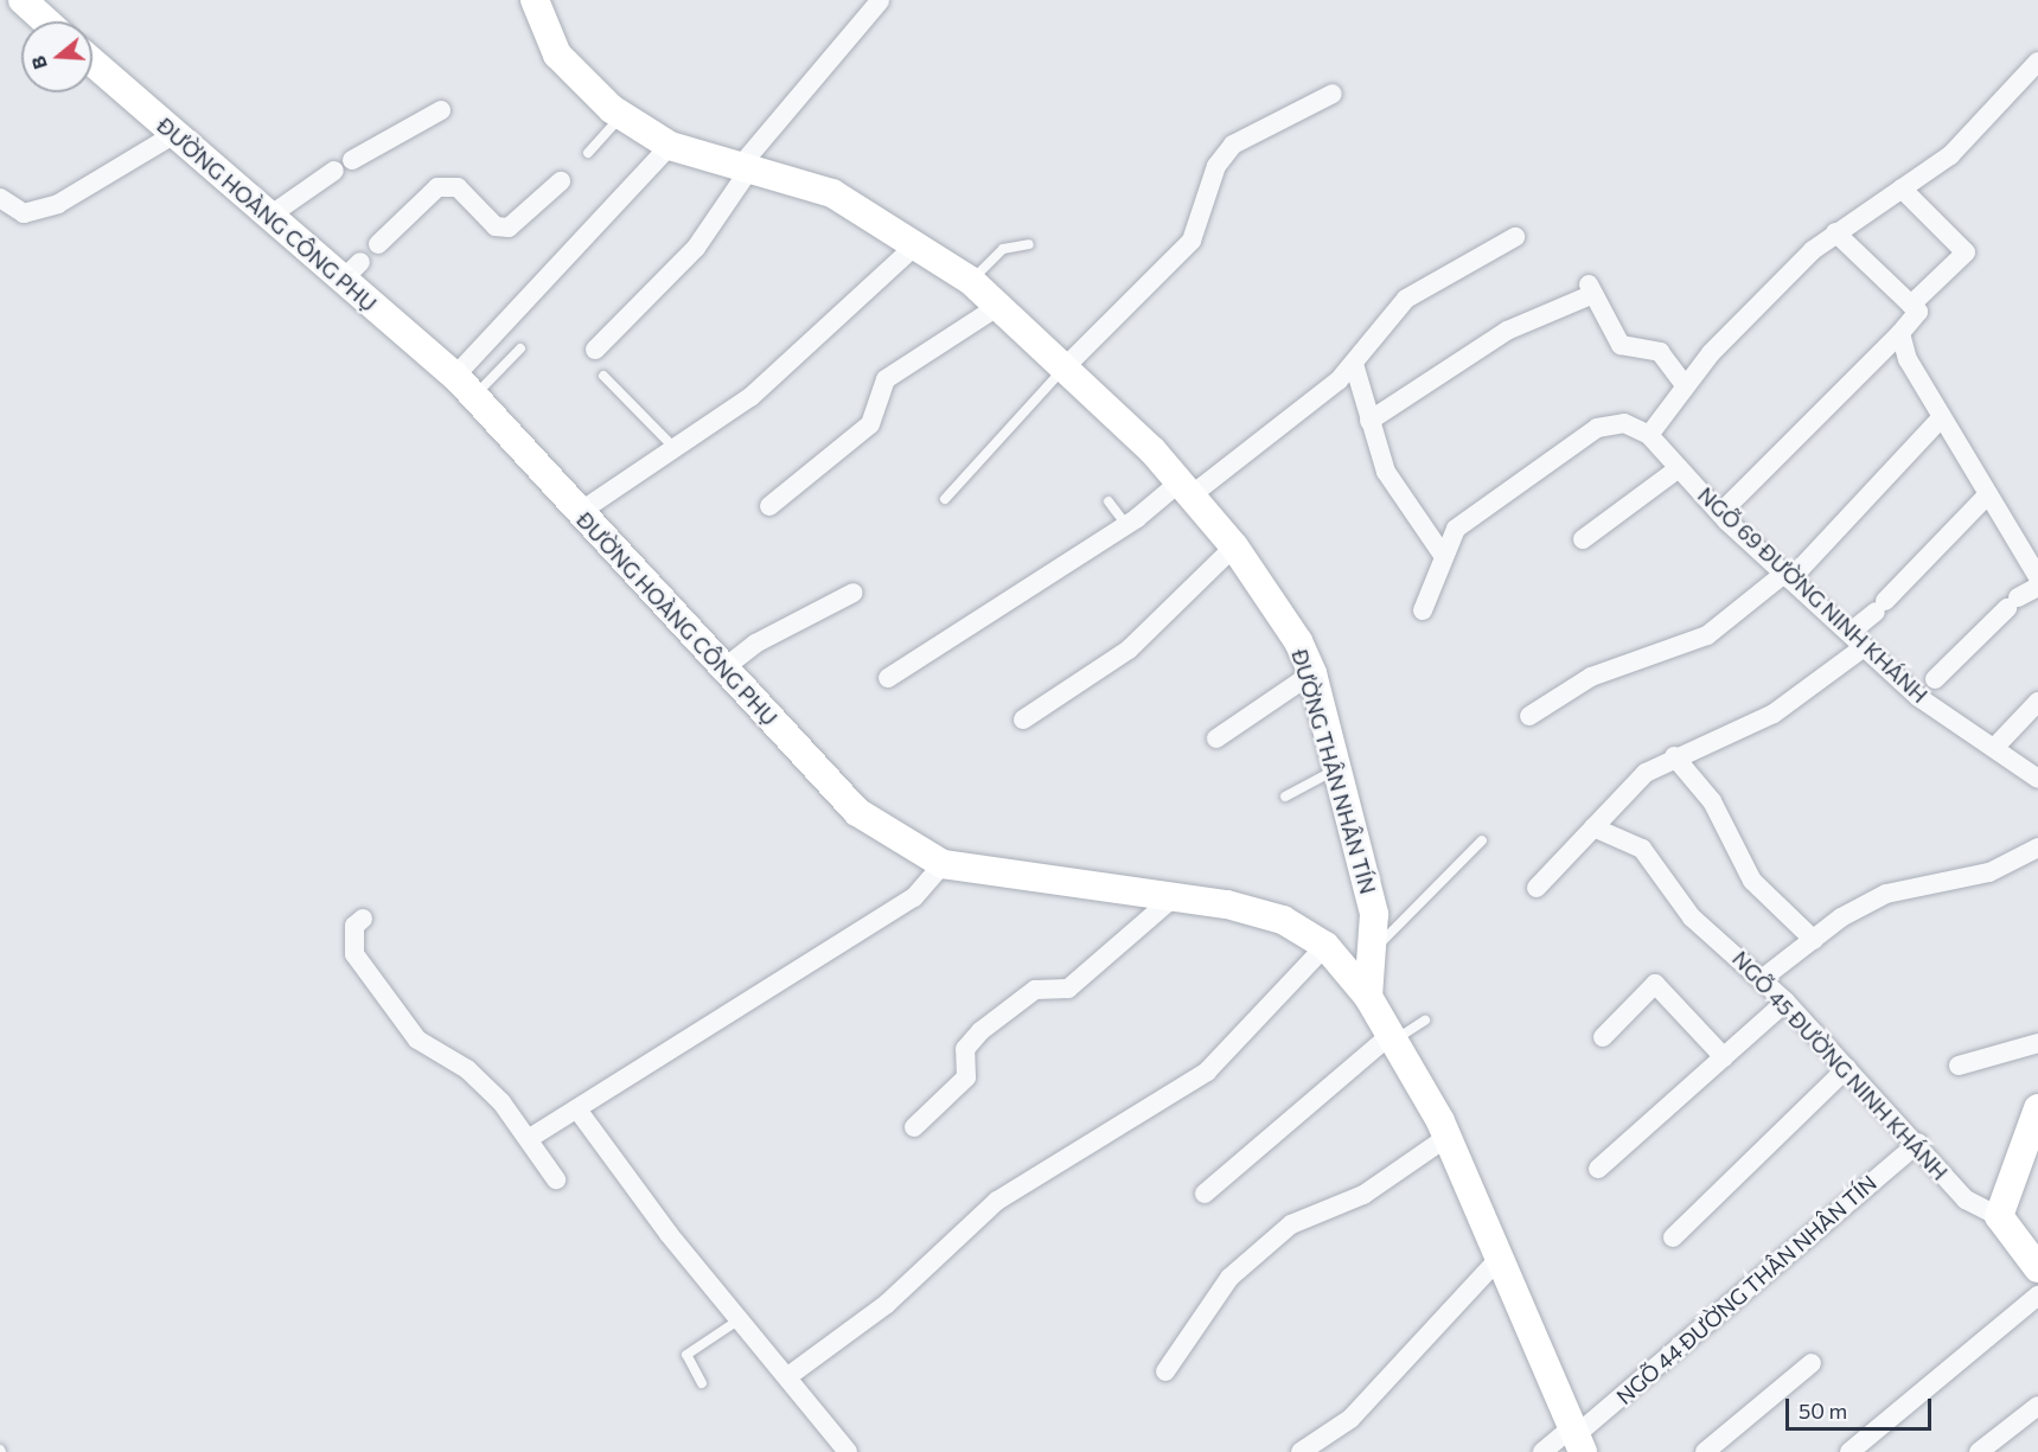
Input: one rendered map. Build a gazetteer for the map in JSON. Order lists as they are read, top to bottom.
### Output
{
  "streets": {
    "street": [
      "ĐƯỜNG HOÀNG CÔNG PHỤ",
      "NGÕ 69 ĐƯỜNG NINH KHÁNH",
      "ĐƯỜNG THÂN NHÂN TÍN",
      "NGÕ 45 ĐƯỜNG NINH KHÁNH",
      "NGÕ 44 ĐƯỜNG THÂN NHÂN TÍN"
    ]
  },
  "crossings": [
    ["ĐƯỜNG HOÀNG CÔNG PHỤ", "ĐƯỜNG THÂN NHÂN TÍN"],
    ["NGÕ 45 ĐƯỜNG NINH KHÁNH", "NGÕ 44 ĐƯỜNG THÂN NHÂN TÍN"]
  ],
  "scale_bar": "50 m",
  "north": "left"
}
